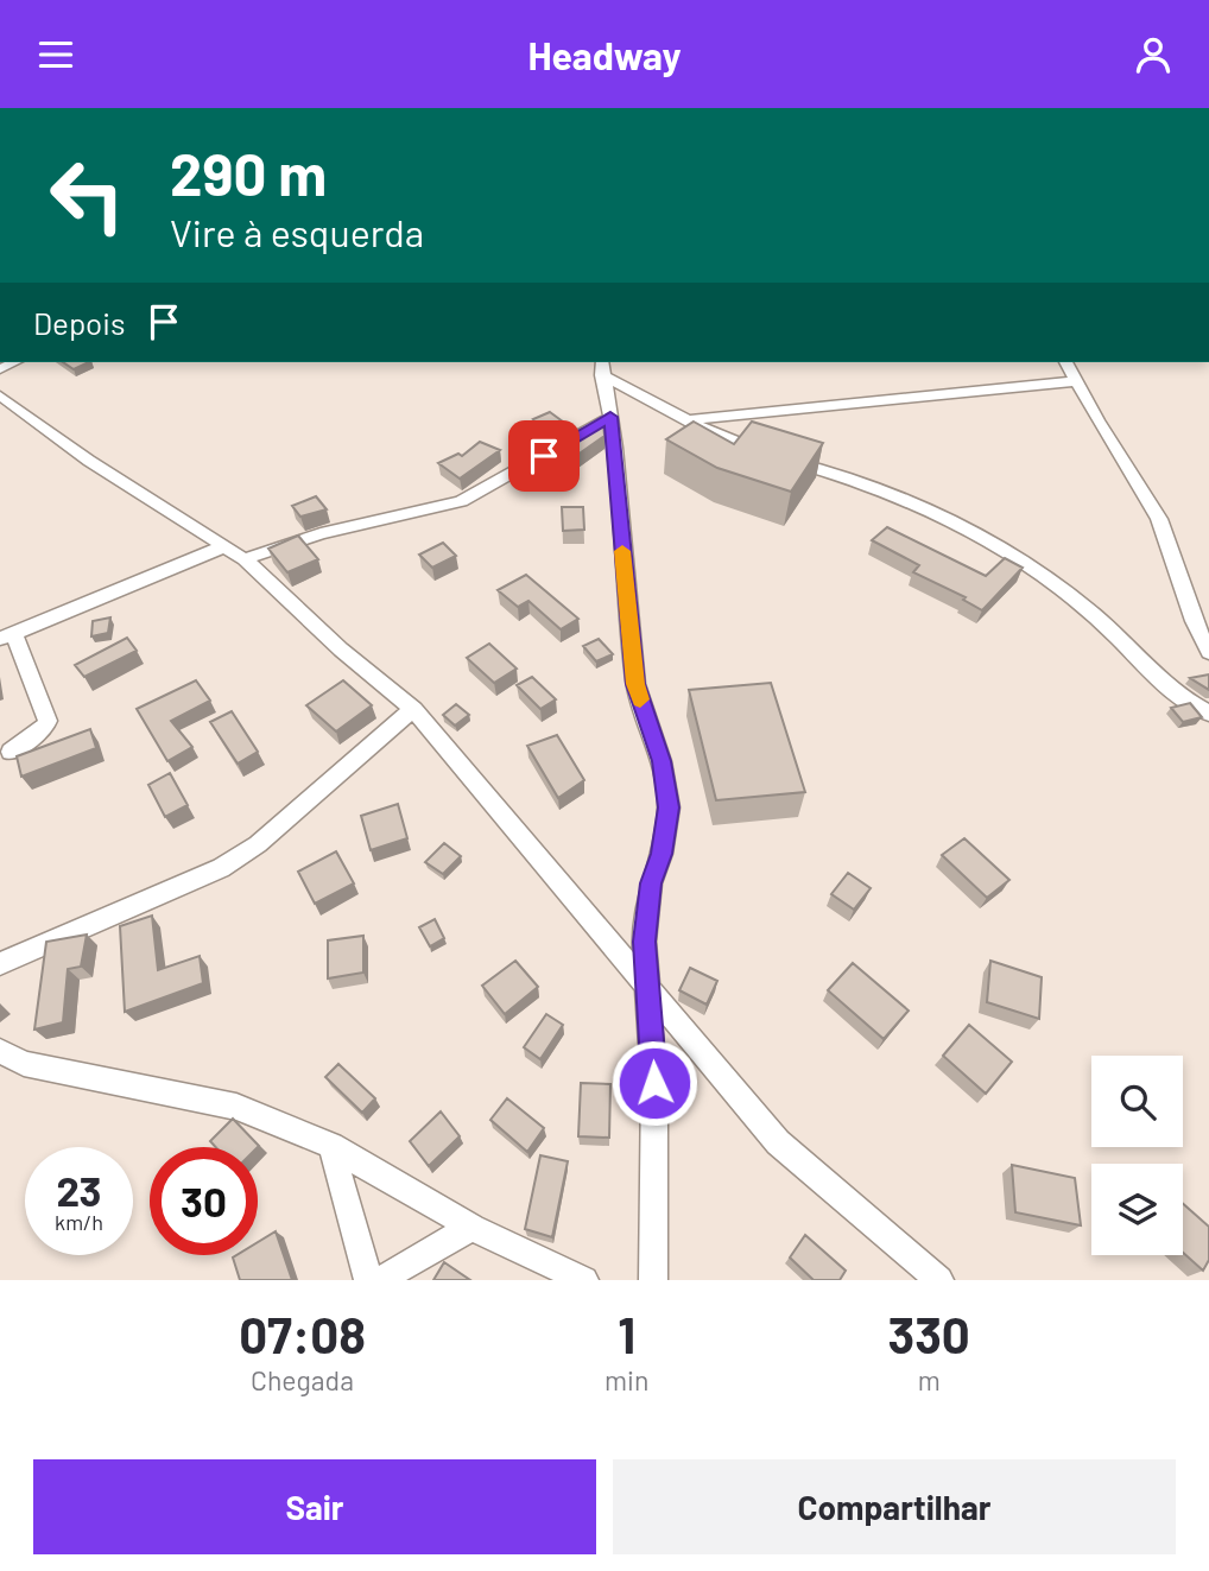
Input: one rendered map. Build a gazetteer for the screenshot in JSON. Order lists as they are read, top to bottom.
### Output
{
  "page": {
    "header": "Headway",
    "turn": ["290 m", "Vire à esquerda"],
    "then": "Depois",
    "speed": "23 km/h",
    "limit": "30",
    "eta": [
      "07:08",
      "Chegada",
      "1",
      "min",
      "330",
      "m"
    ],
    "buttons": ["Sair", "Compartilhar"]
  }
}
